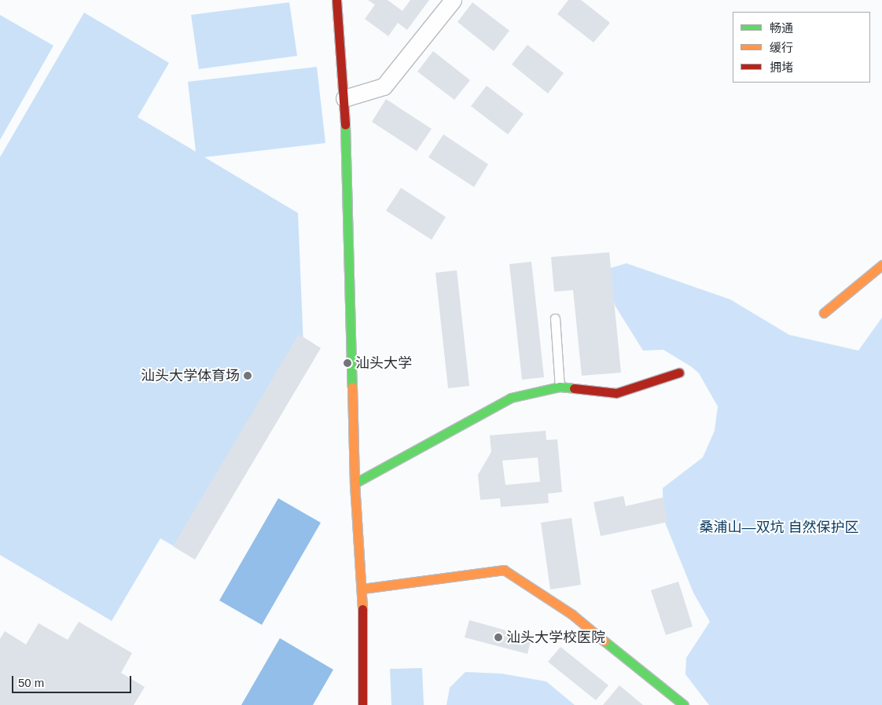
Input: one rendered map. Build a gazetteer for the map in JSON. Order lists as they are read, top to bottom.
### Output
{
  "parks": ["桑浦山—双坑 自然保护区"],
  "places": ["汕头大学", "汕头大学体育场", "汕头大学校医院"],
  "legend": ["畅通", "缓行", "拥堵"],
  "scale_bar": "50 m"
}
